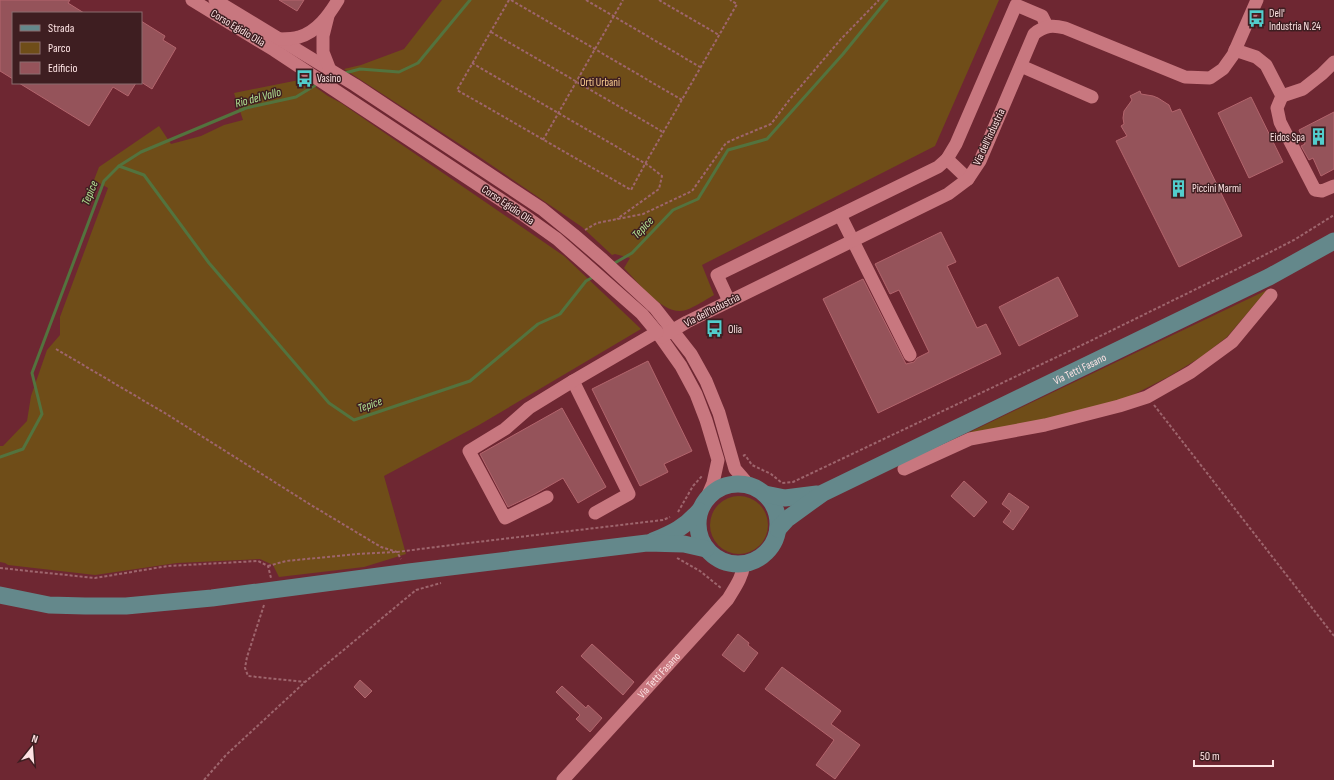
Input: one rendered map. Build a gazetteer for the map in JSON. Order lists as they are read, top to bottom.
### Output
{
  "streets": {
    "main road": ["Via Tetti Fasano"],
    "street": ["Corso Egidio Olia", "Via dell'Industria"]
  },
  "crossings": [
    ["Corso Egidio Olia", "Via dell'Industria"],
    ["Corso Egidio Olia", "Via Tetti Fasano"]
  ],
  "water": ["Rio del Vallo", "Tepice"],
  "parks": ["Orti Urbani"],
  "places": {
    "bus stop": ["Dell' Industria N.24", "Vasino", "Olia"],
    "building": ["Eidos Spa", "Piccini Marmi"]
  },
  "legend": ["Strada", "Parco", "Edificio"],
  "scale_bar": "50 m",
  "north": "top"
}
